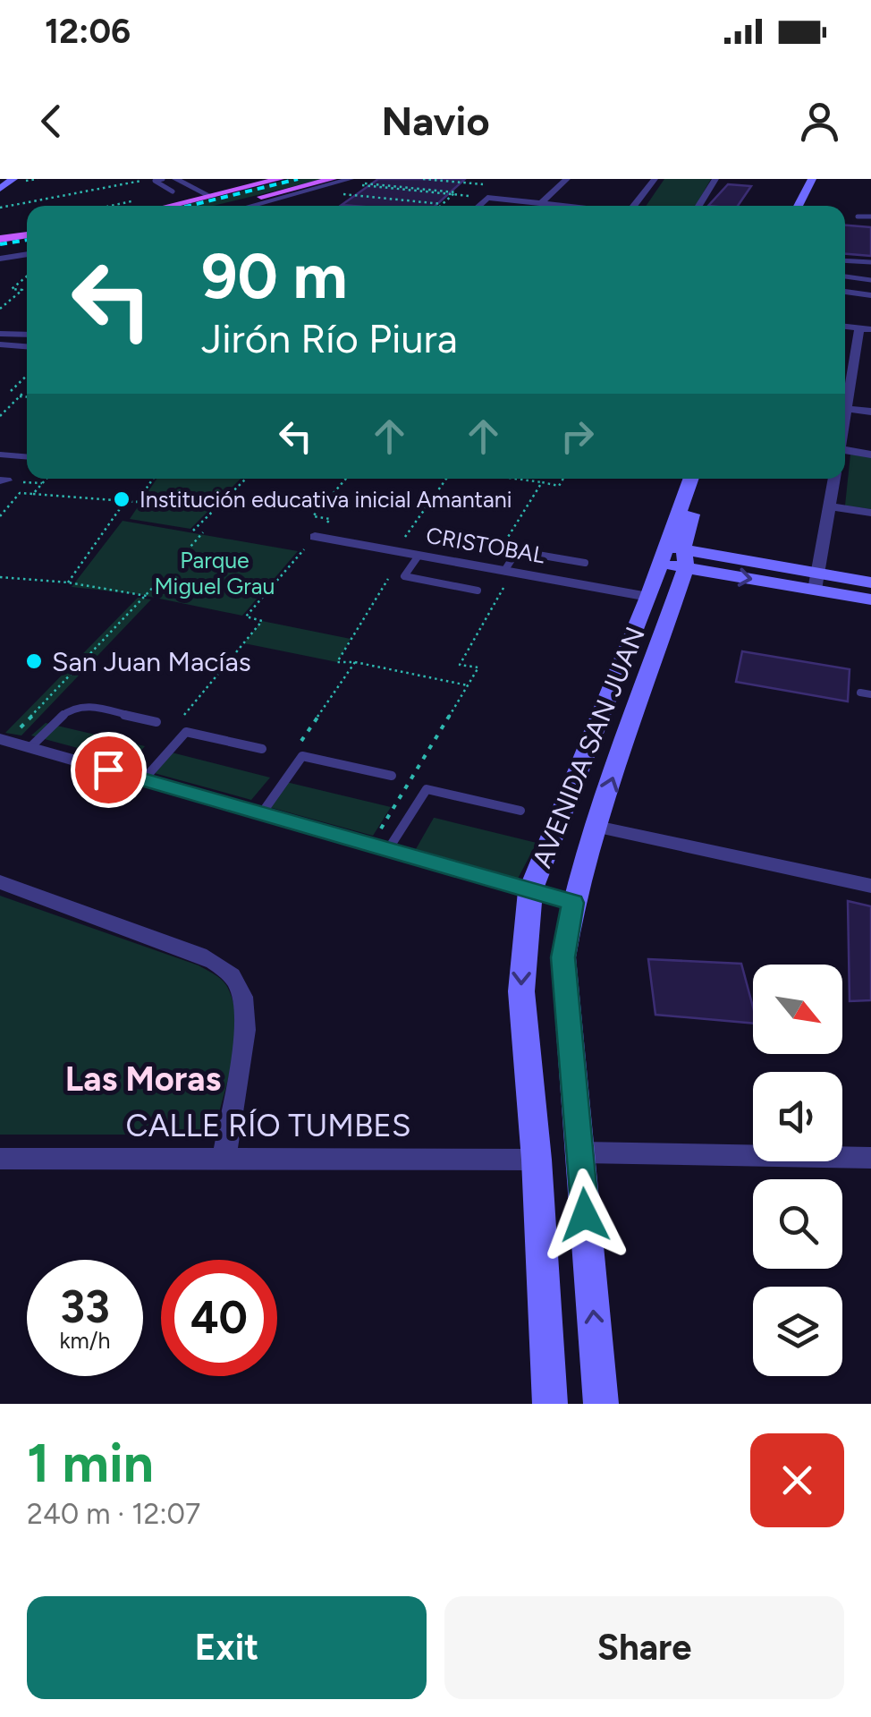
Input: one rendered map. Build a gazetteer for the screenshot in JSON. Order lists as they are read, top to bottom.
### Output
{
  "streets": {
    "street": ["CRISTOBAL", "AVENIDA SAN JUAN", "CALLE RÍO TUMBES"]
  },
  "crossings": [
    ["CRISTOBAL", "AVENIDA SAN JUAN"],
    ["AVENIDA SAN JUAN", "CALLE RÍO TUMBES"]
  ],
  "districts": ["Las Moras"],
  "parks": ["Parque Miguel Grau"],
  "places": ["Institución educativa inicial Amantani", "San Juan Macías"],
  "north": "bottom right",
  "page": {
    "status": "12:06",
    "header": "Navio",
    "turn": ["90 m", "Jirón Río Piura"],
    "speed": "33 km/h",
    "limit": "40",
    "heading": ["1 min", "240 m · 12:07"],
    "buttons": ["Exit", "Share"]
  }
}
